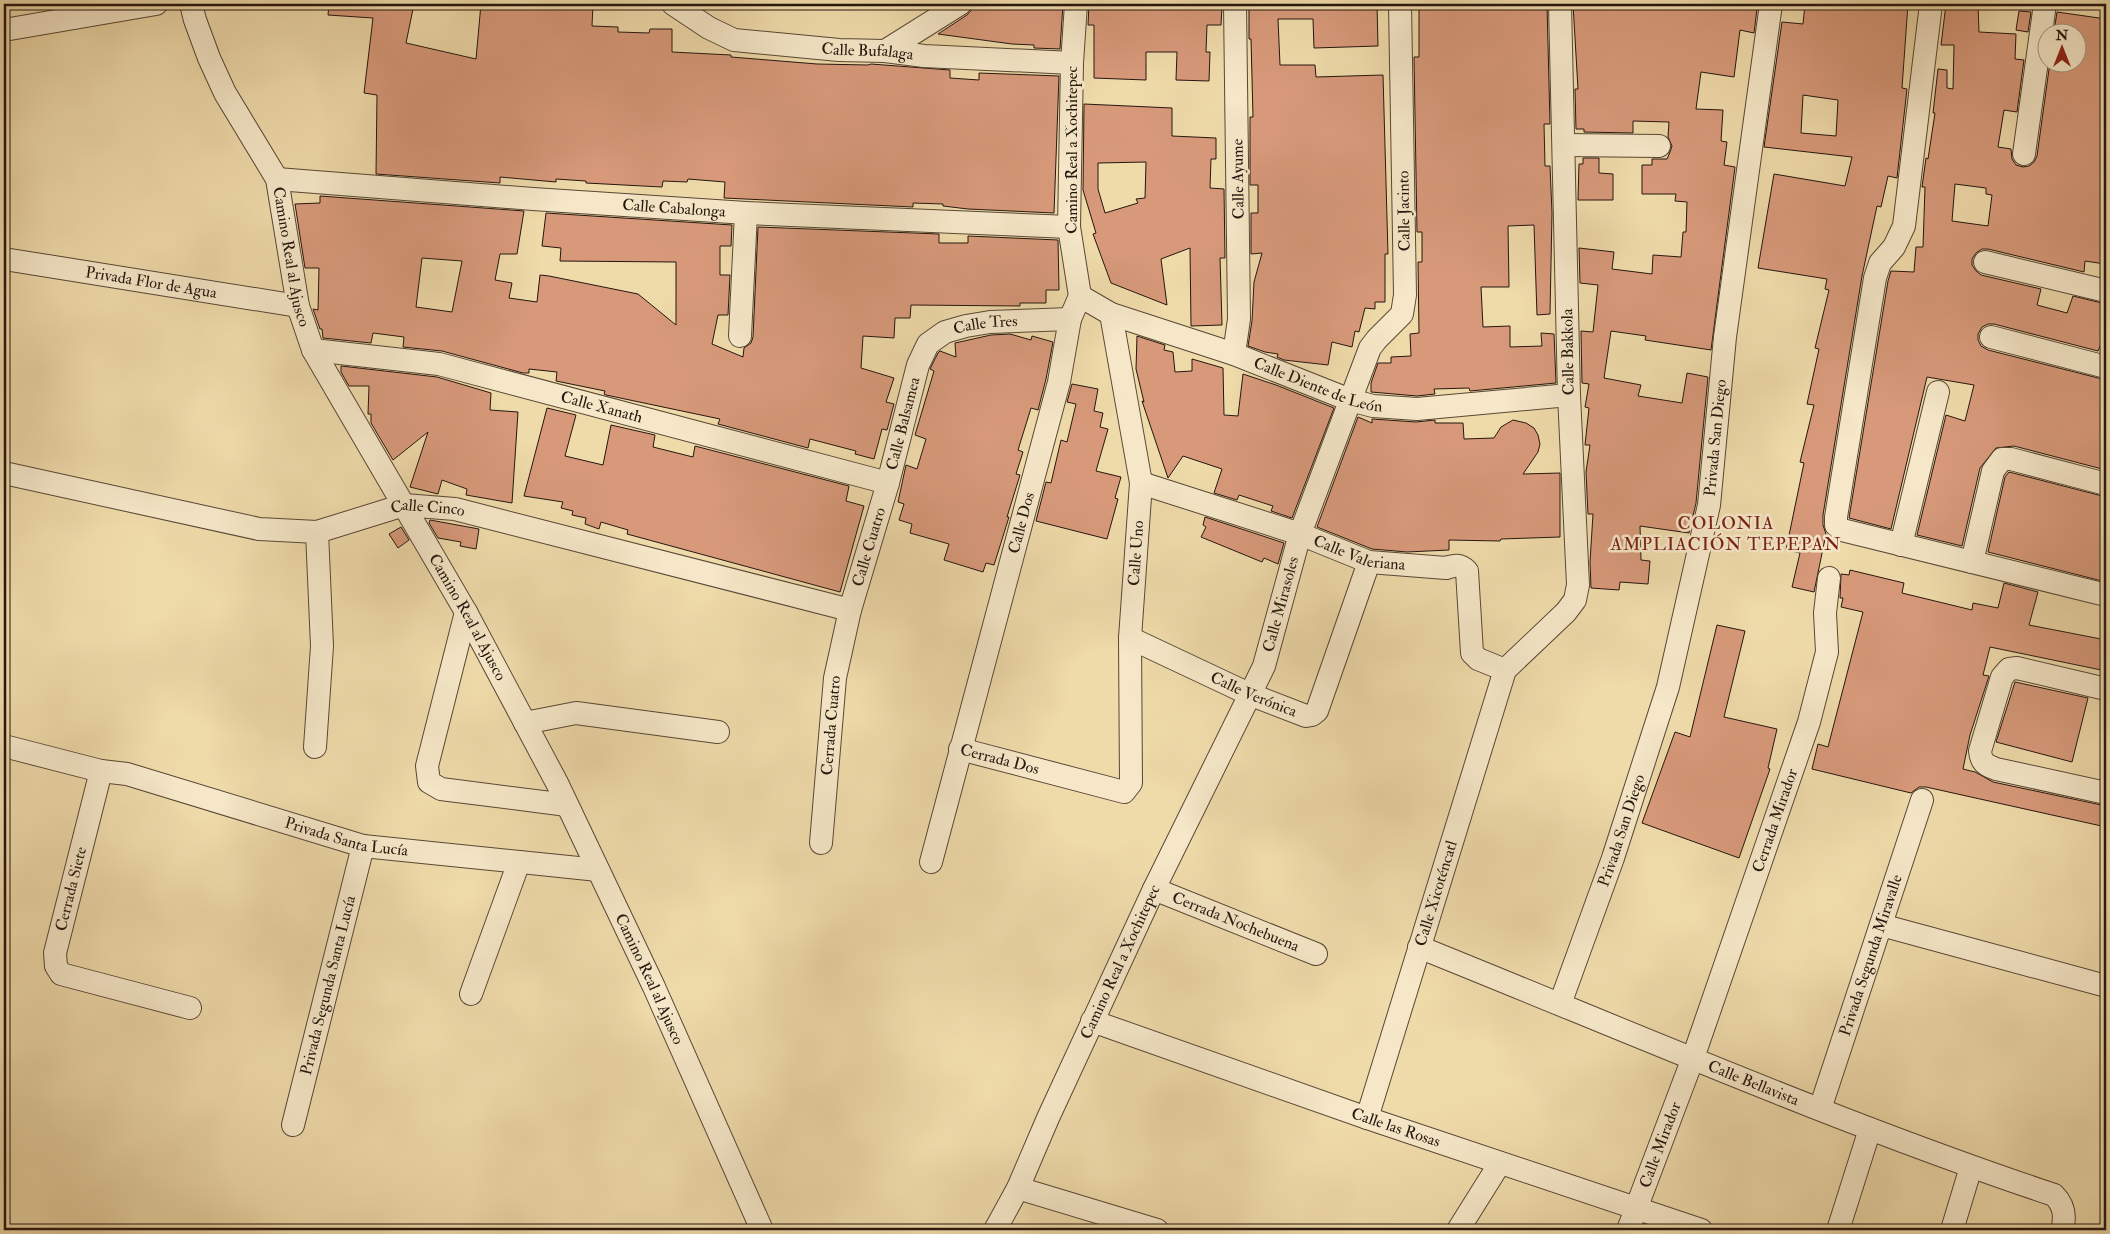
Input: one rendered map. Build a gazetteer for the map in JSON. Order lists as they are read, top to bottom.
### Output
{
  "streets": {
    "street": [
      "Calle Bufalaga",
      "Camino Real a Xochitepec",
      "Calle Ayume",
      "Calle Cabalonga",
      "Calle Jacinto",
      "Camino Real al Ajusco",
      "Privada Flor de Agua",
      "Calle Tres",
      "Calle Bakkola",
      "Calle Diente de León",
      "Calle Xanath",
      "Calle Balsamea",
      "Privada San Diego",
      "Calle Cinco",
      "Calle Dos",
      "Calle Cuatro",
      "Calle Valeriana",
      "Calle Uno",
      "Calle Mirasoles",
      "Calle Verónica",
      "Cerrada Cuatro",
      "Cerrada Dos",
      "Cerrada Mirador",
      "Privada Santa Lucía",
      "Cerrada Siete",
      "Calle Xicoténcatl",
      "Cerrada Nochebuena",
      "Privada Segunda Miravalle",
      "Privada Segunda Santa Lucía",
      "Calle Bellavista",
      "Calle las Rosas",
      "Calle Mirador"
    ]
  },
  "crossings": [
    ["Calle Bufalaga", "Camino Real a Xochitepec"],
    ["Camino Real a Xochitepec", "Calle Cabalonga"],
    ["Camino Real a Xochitepec", "Calle Diente de León"],
    ["Camino Real a Xochitepec", "Calle Dos"],
    ["Camino Real a Xochitepec", "Calle Mirasoles"],
    ["Camino Real a Xochitepec", "Calle Verónica"],
    ["Camino Real a Xochitepec", "Cerrada Nochebuena"],
    ["Camino Real a Xochitepec", "Calle las Rosas"],
    ["Calle Ayume", "Calle Diente de León"],
    ["Calle Cabalonga", "Camino Real al Ajusco"],
    ["Calle Jacinto", "Calle Diente de León"],
    ["Calle Jacinto", "Calle Mirasoles"],
    ["Camino Real al Ajusco", "Privada Flor de Agua"],
    ["Camino Real al Ajusco", "Calle Xanath"],
    ["Camino Real al Ajusco", "Calle Cinco"],
    ["Camino Real al Ajusco", "Privada Santa Lucía"],
    ["Calle Tres", "Calle Balsamea"],
    ["Calle Tres", "Calle Dos"],
    ["Calle Bakkola", "Calle Diente de León"],
    ["Calle Bakkola", "Calle Valeriana"],
    ["Calle Bakkola", "Calle Xicoténcatl"],
    ["Calle Diente de León", "Calle Dos"],
    ["Calle Diente de León", "Calle Uno"],
    ["Calle Diente de León", "Calle Mirasoles"],
    ["Calle Xanath", "Calle Balsamea"],
    ["Calle Xanath", "Calle Cuatro"],
    ["Calle Balsamea", "Calle Cuatro"],
    ["Privada San Diego", "Calle Bellavista"],
    ["Calle Cinco", "Calle Cuatro"],
    ["Calle Cinco", "Cerrada Cuatro"],
    ["Calle Dos", "Cerrada Dos"],
    ["Calle Cuatro", "Cerrada Cuatro"],
    ["Calle Valeriana", "Calle Uno"],
    ["Calle Valeriana", "Calle Mirasoles"],
    ["Calle Valeriana", "Calle Verónica"],
    ["Calle Valeriana", "Calle Xicoténcatl"],
    ["Calle Uno", "Calle Verónica"],
    ["Calle Uno", "Cerrada Dos"],
    ["Calle Mirasoles", "Calle Verónica"],
    ["Cerrada Mirador", "Calle Bellavista"],
    ["Cerrada Mirador", "Calle Mirador"],
    ["Privada Santa Lucía", "Cerrada Siete"],
    ["Privada Santa Lucía", "Privada Segunda Santa Lucía"],
    ["Calle Xicoténcatl", "Calle Bellavista"],
    ["Calle Xicoténcatl", "Calle las Rosas"],
    ["Privada Segunda Miravalle", "Calle Bellavista"],
    ["Calle Bellavista", "Calle Mirador"],
    ["Calle las Rosas", "Calle Mirador"]
  ],
  "districts": ["COLONIA AMPLIACIÓN TEPEPAN"],
  "north": "top"
}
